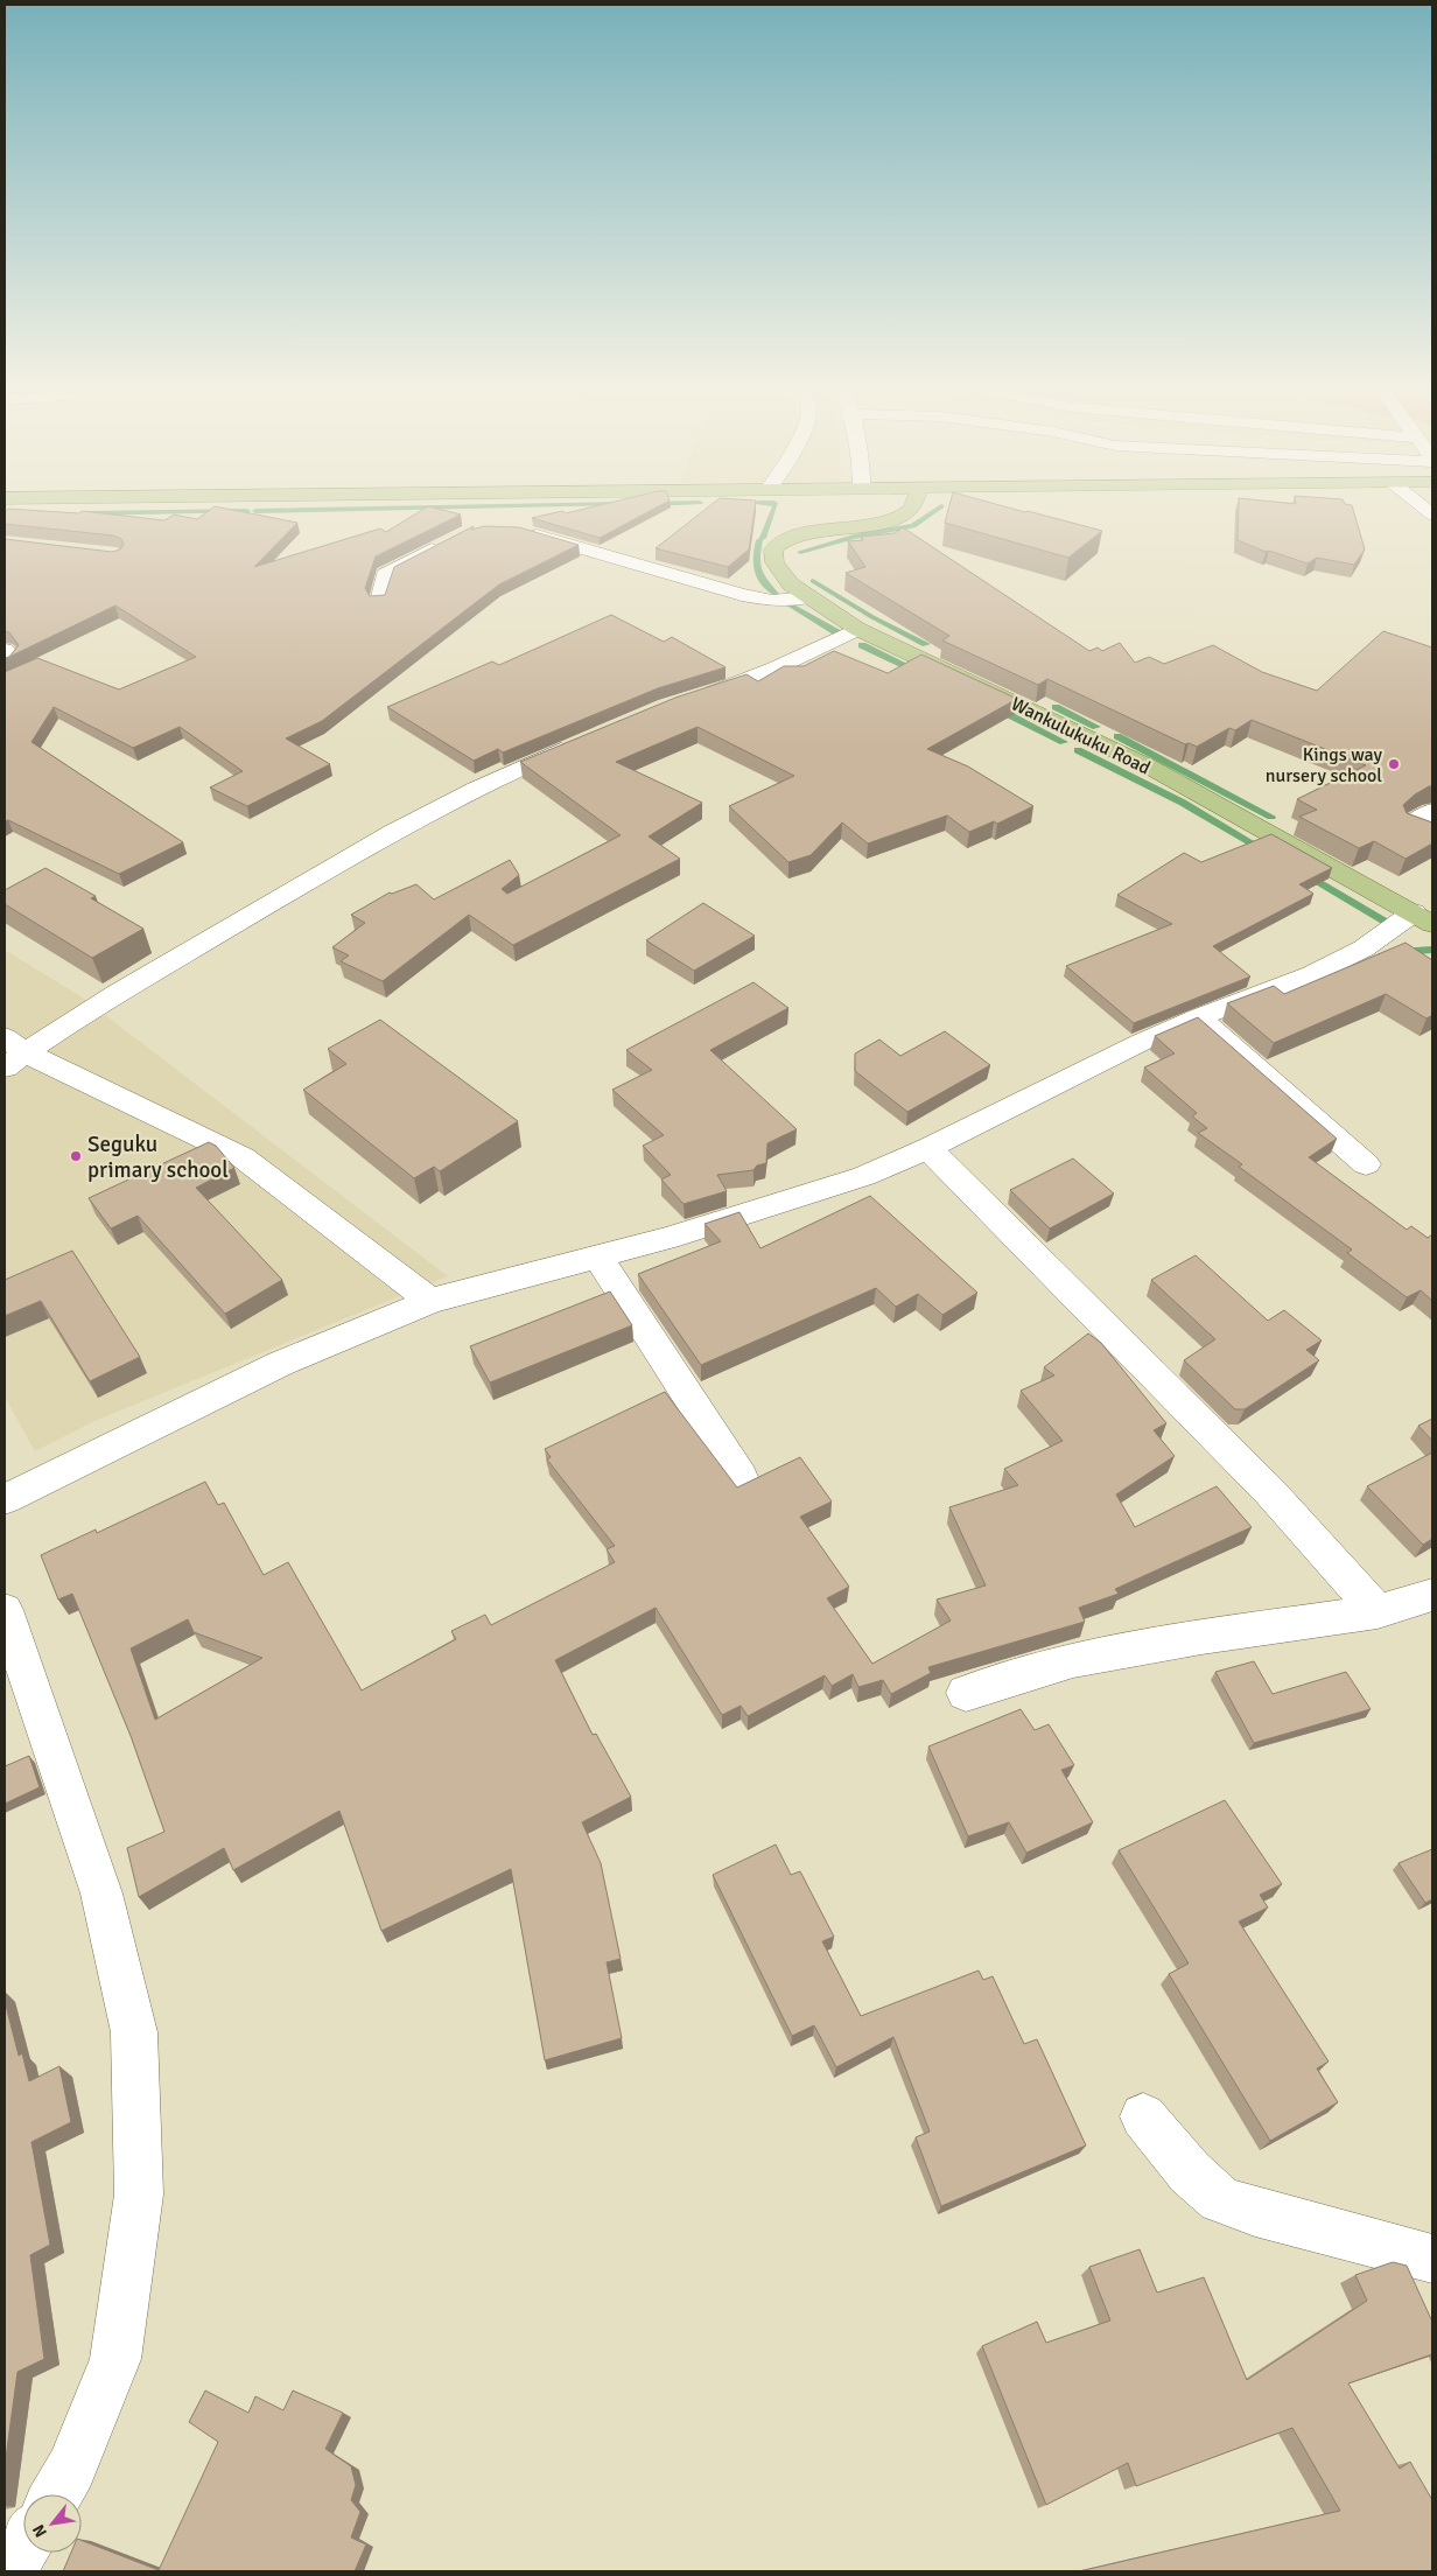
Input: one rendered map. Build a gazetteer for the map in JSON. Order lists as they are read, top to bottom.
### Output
{
  "streets": {
    "main road": ["Wankulukuku Road"]
  },
  "places": ["Kings way nursery school", "Seguku primary school"],
  "north": "bottom left"
}
